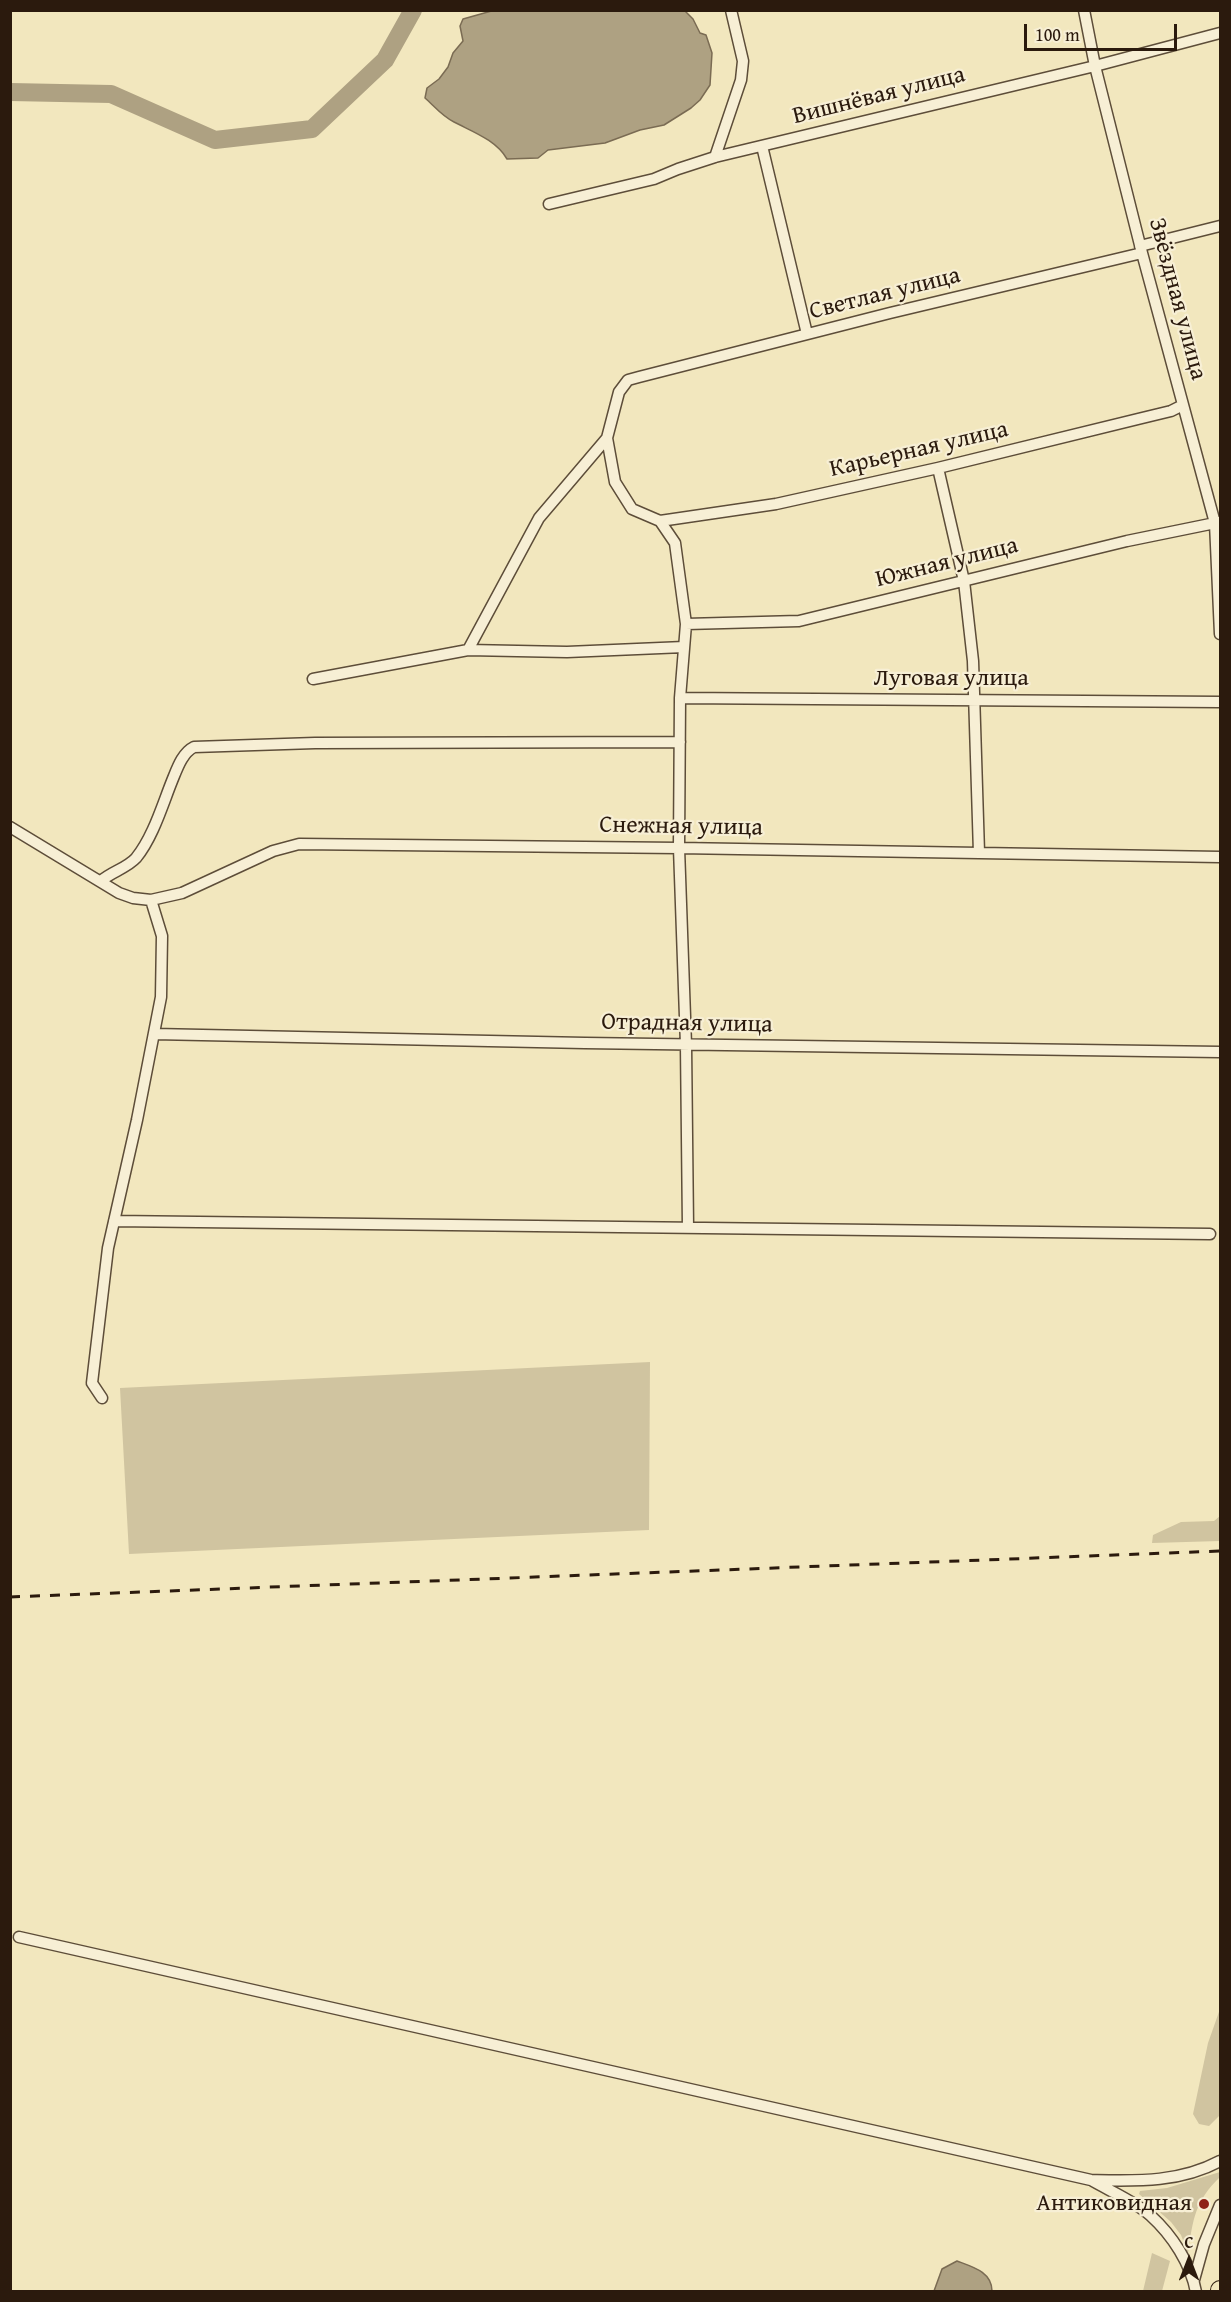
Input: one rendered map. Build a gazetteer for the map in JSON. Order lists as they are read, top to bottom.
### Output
{
  "streets": {
    "street": [
      "Вишнёвая улица",
      "Светлая улица",
      "Звёздная улица",
      "Карьерная улица",
      "Южная улица",
      "Луговая улица",
      "Снежная улица",
      "Отрадная улица"
    ]
  },
  "crossings": [
    ["Вишнёвая улица", "Звёздная улица"],
    ["Светлая улица", "Звёздная улица"],
    ["Звёздная улица", "Карьерная улица"],
    ["Звёздная улица", "Южная улица"]
  ],
  "places": ["Антиковидная"],
  "scale_bar": "100 m",
  "north": "top"
}
